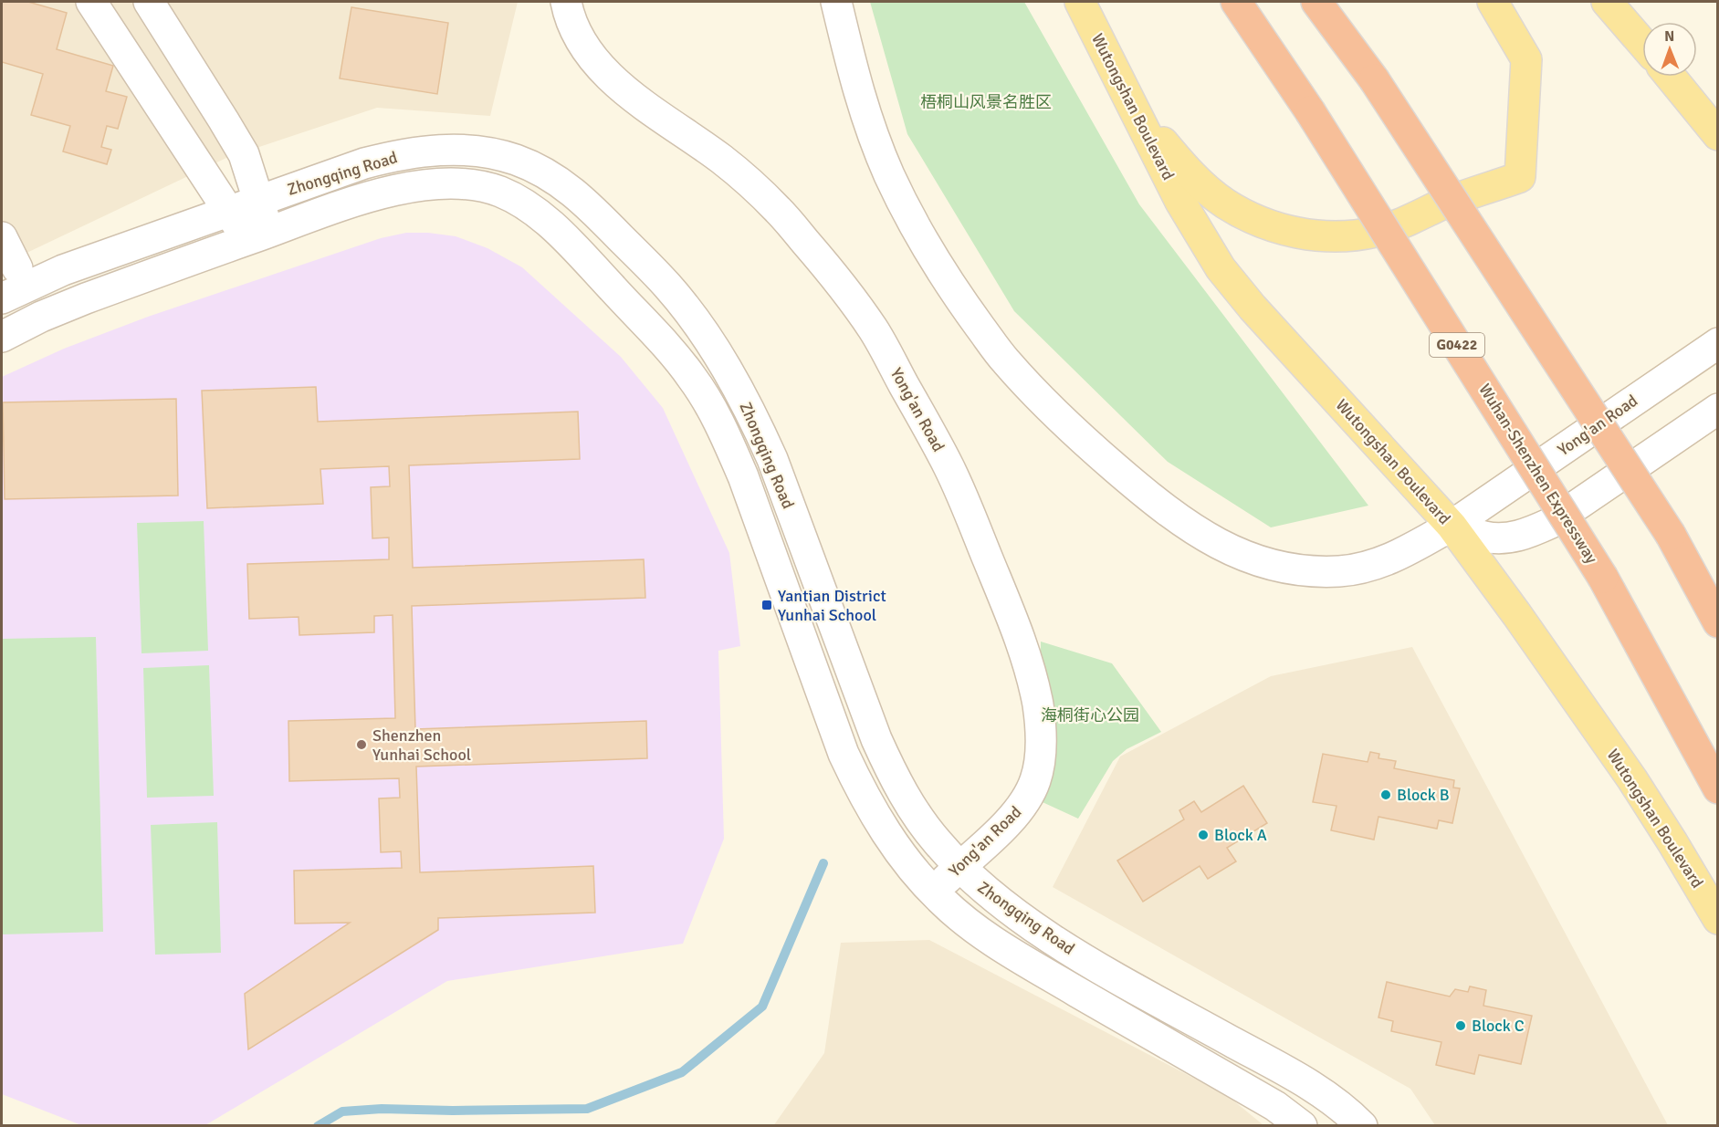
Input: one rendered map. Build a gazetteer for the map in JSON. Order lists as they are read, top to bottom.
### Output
{
  "streets": {
    "highway": ["G0422", "Wuhan-Shenzhen Expressway"],
    "main road": ["Wutongshan Boulevard"],
    "street": ["Zhongqing Road", "Yong'an Road"]
  },
  "crossings": [
    ["Wutongshan Boulevard", "Yong'an Road"],
    ["Zhongqing Road", "Yong'an Road"]
  ],
  "parks": ["梧桐山风景名胜区", "海桐街心公园"],
  "places": {
    "transit": ["Yantian District Yunhai School"],
    "other": [
      "Shenzhen Yunhai School",
      "Block B",
      "Block A",
      "Block C"
    ]
  },
  "north": "top"
}
